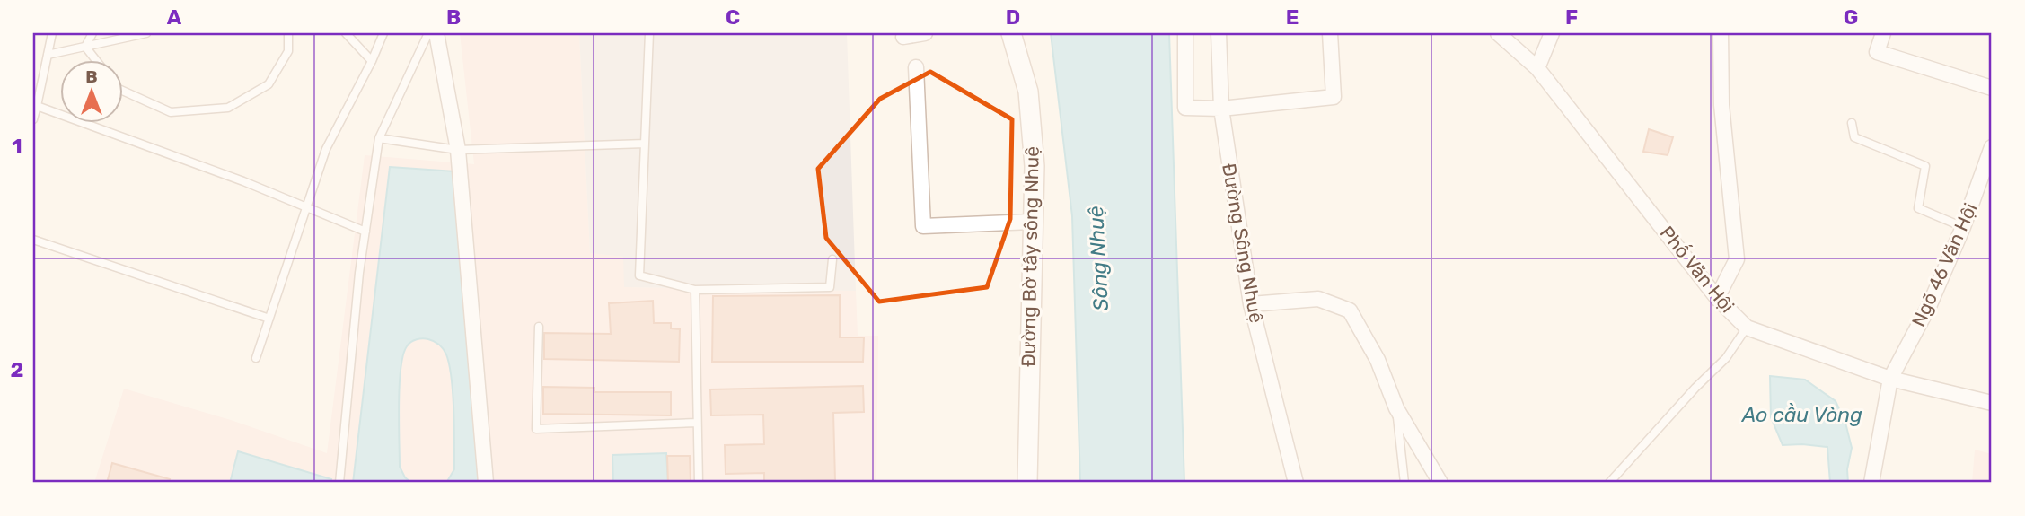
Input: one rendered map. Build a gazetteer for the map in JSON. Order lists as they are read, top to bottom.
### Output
{
  "streets": {
    "street": [
      "Đường Sông Nhuệ",
      "Đường Bờ tây sông Nhuệ",
      "Ngõ 46 Văn Hội",
      "Phố Văn Hội"
    ]
  },
  "crossings": [
    ["Ngõ 46 Văn Hội", "Phố Văn Hội"]
  ],
  "water": ["Sông Nhuệ", "Ao cầu Vòng"],
  "north": "top",
  "grid": {
    "columns": [
      "A",
      "B",
      "C",
      "D",
      "E",
      "F",
      "G"
    ],
    "rows": ["1", "2"]
  }
}
